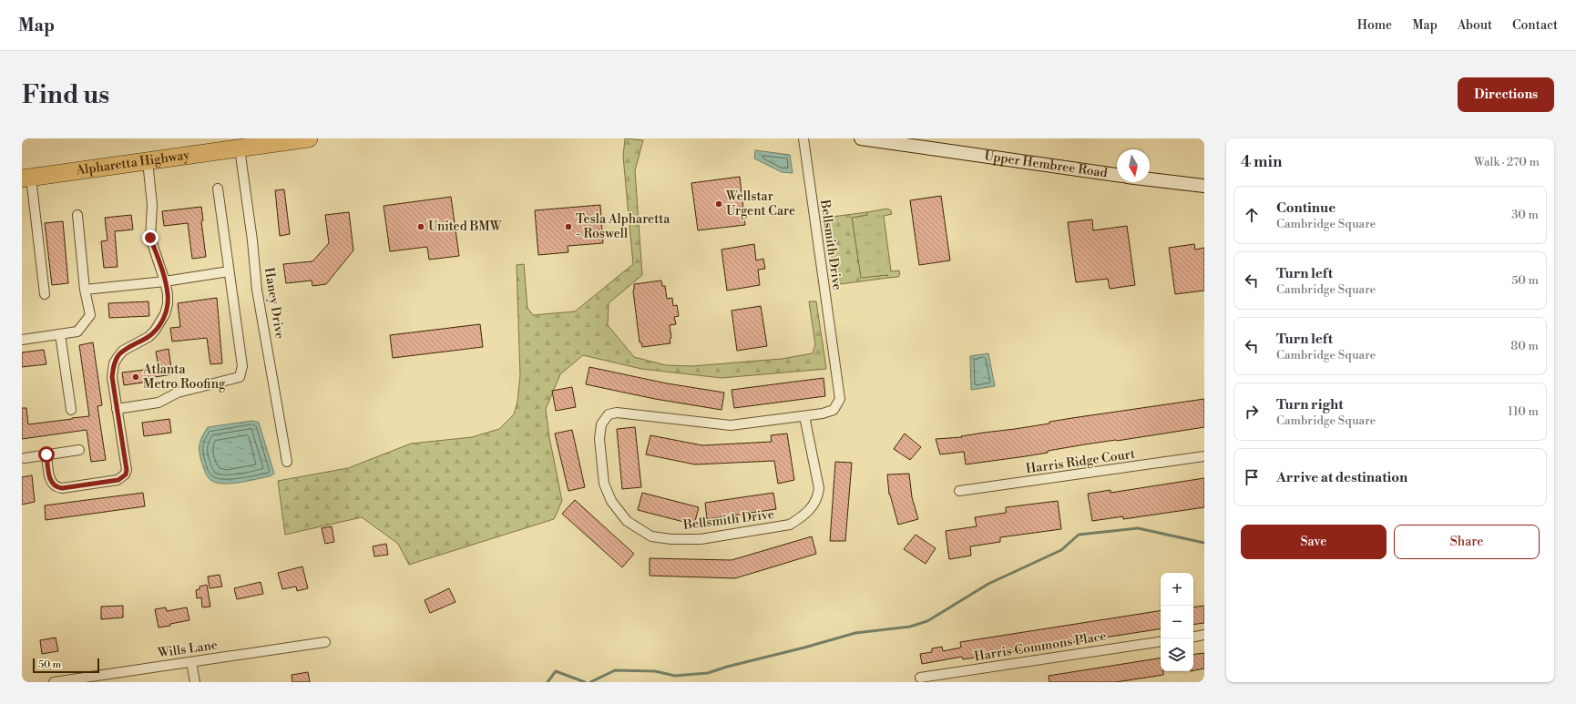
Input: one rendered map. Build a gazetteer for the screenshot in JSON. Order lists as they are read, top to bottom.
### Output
{
  "streets": {
    "highway": ["Alpharetta Highway"],
    "street": [
      "Upper Hembree Road",
      "Bellsmith Drive",
      "Haney Drive",
      "Harris Ridge Court",
      "Harris Commons Place",
      "Wills Lane"
    ]
  },
  "crossings": [
    ["Alpharetta Highway", "Haney Drive"]
  ],
  "places": [
    "Wellstar Urgent Care",
    "United BMW",
    "Tesla Alpharetta - Roswell",
    "Atlanta Metro Roofing"
  ],
  "scale_bar": "50 m",
  "north": "bottom",
  "page": {
    "header": "Map",
    "nav": [
      "Home",
      "Map",
      "About",
      "Contact"
    ],
    "buttons": [
      "Directions",
      ["Save", "Share"]
    ],
    "title": "Find us",
    "heading": ["4 min", "Walk · 270 m"],
    "list": [
      ["Continue", "Cambridge Square", "30 m"],
      ["Turn left", "Cambridge Square", "50 m"],
      ["Turn left", "Cambridge Square", "80 m"],
      ["Turn right", "Cambridge Square", "110 m"],
      "Arrive at destination"
    ],
    "map_buttons": ["+", "−"],
    "scale": "50 m"
  }
}
